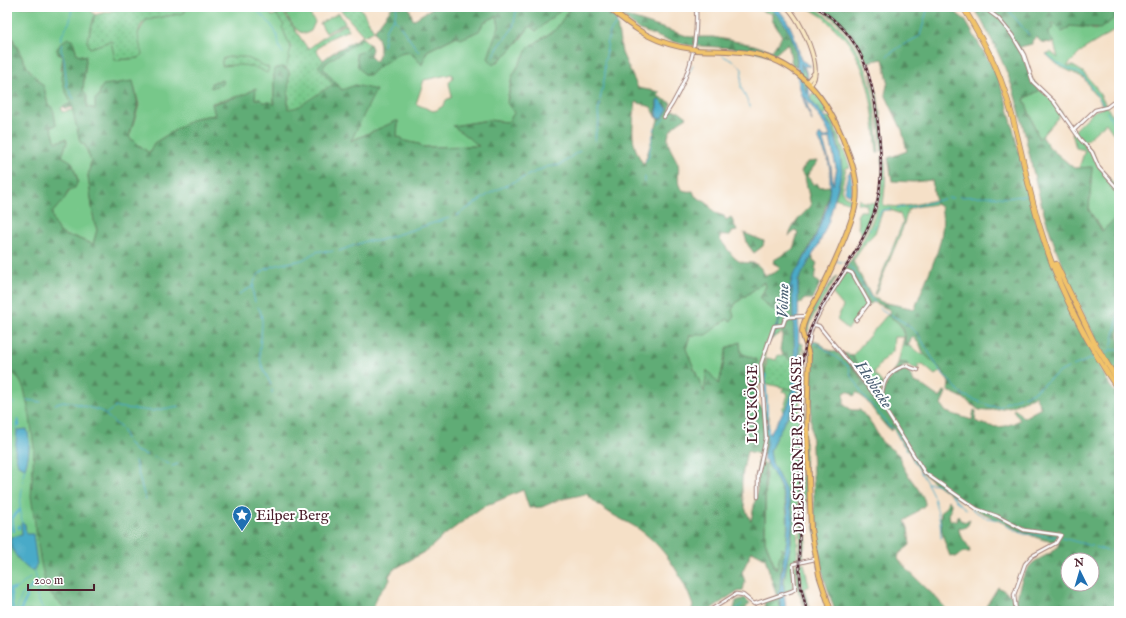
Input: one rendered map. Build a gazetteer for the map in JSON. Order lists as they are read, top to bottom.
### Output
{
  "streets": {
    "main road": ["DELSTERNER STRASSE"],
    "street": ["LÜCKÖGE"]
  },
  "crossings": [
    ["LÜCKÖGE", "DELSTERNER STRASSE"]
  ],
  "water": ["Volme", "Hebbecke"],
  "places": {
    "place": ["Eilper Berg"]
  },
  "scale_bar": "200 m",
  "north": "top"
}
